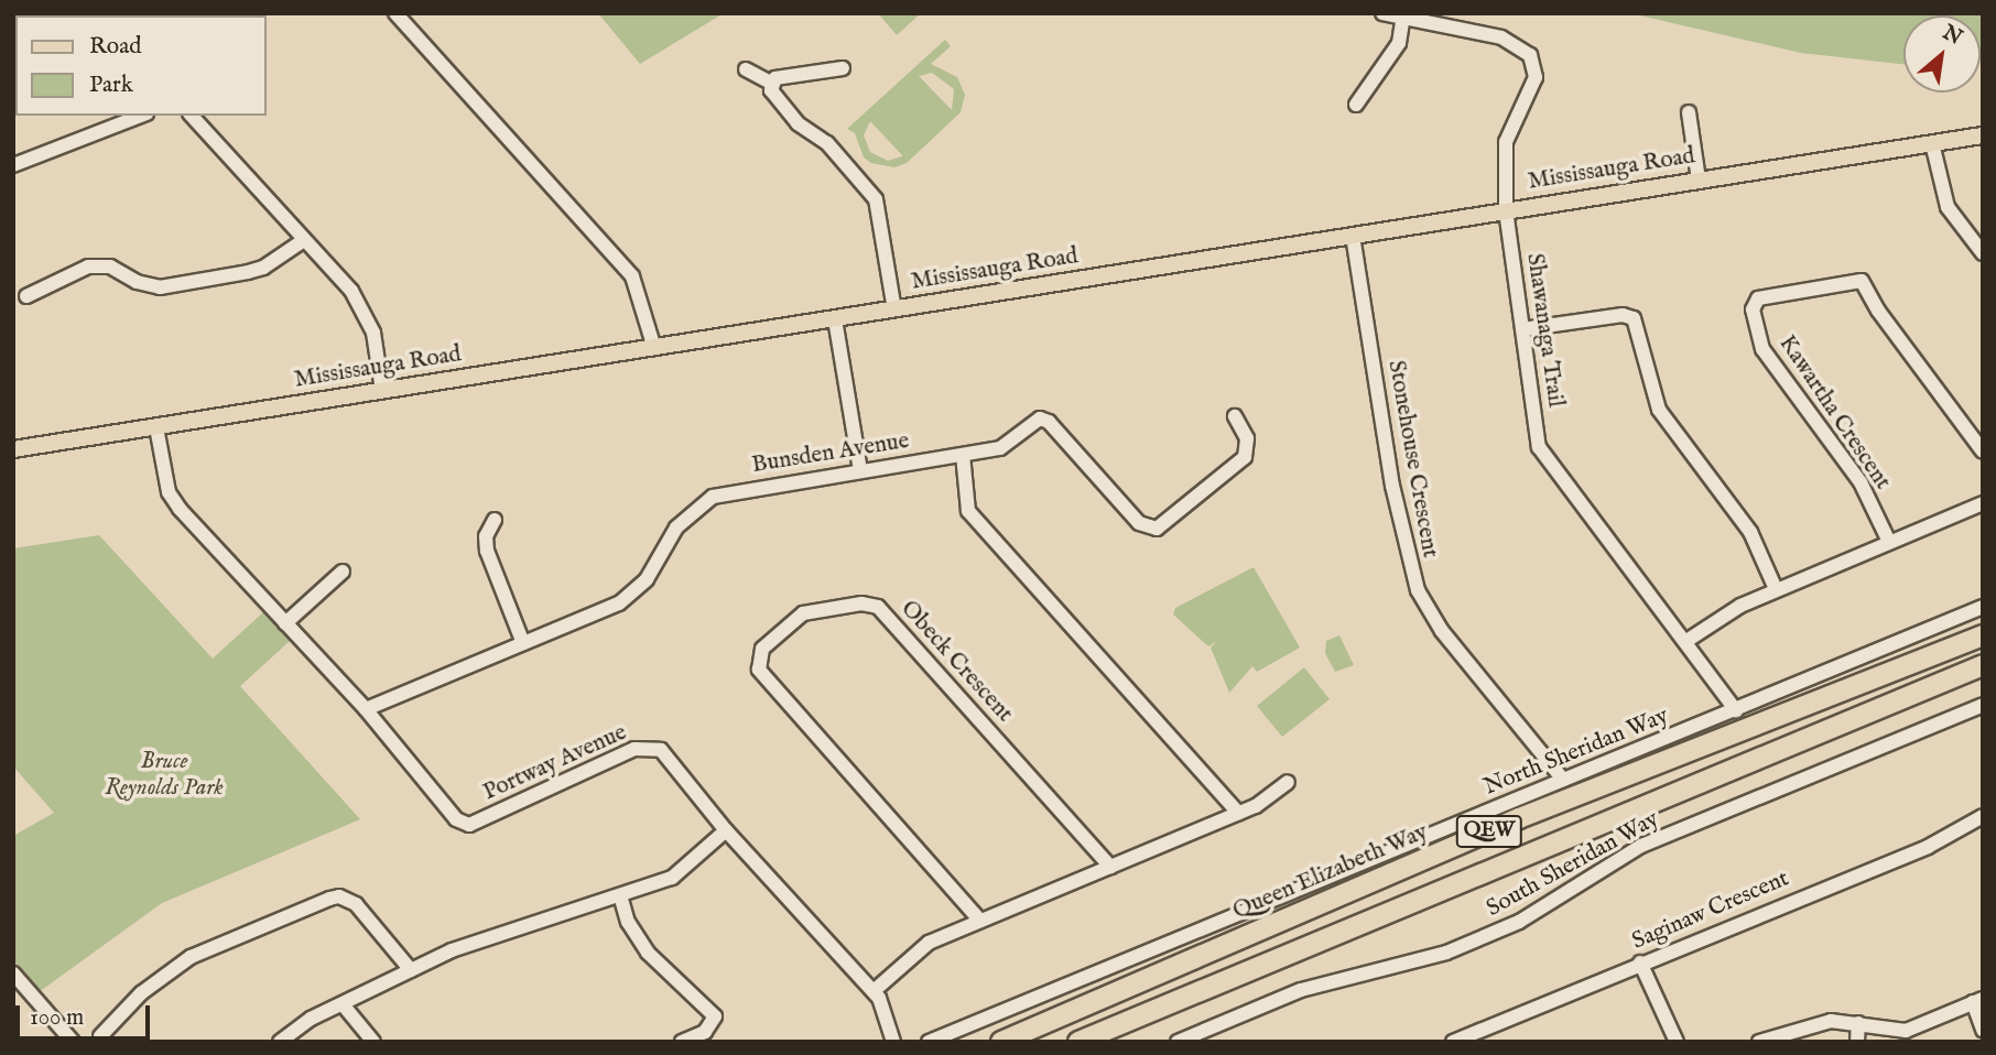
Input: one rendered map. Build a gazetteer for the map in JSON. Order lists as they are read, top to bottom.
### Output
{
  "streets": {
    "highway": ["QEW", "Queen Elizabeth Way"],
    "main road": ["Mississauga Road"],
    "street": [
      "Shawanaga Trail",
      "Kawartha Crescent",
      "Bunsden Avenue",
      "Stonehouse Crescent",
      "Obeck Crescent",
      "North Sheridan Way",
      "Portway Avenue",
      "South Sheridan Way",
      "Saginaw Crescent"
    ]
  },
  "crossings": [
    ["Mississauga Road", "Shawanaga Trail"],
    ["Mississauga Road", "Stonehouse Crescent"],
    ["Mississauga Road", "Portway Avenue"],
    ["Shawanaga Trail", "North Sheridan Way"],
    ["Bunsden Avenue", "Portway Avenue"],
    ["Stonehouse Crescent", "North Sheridan Way"]
  ],
  "parks": ["Bruce Reynolds Park"],
  "legend": ["Road", "Park"],
  "scale_bar": "100 m",
  "north": "top right"
}
